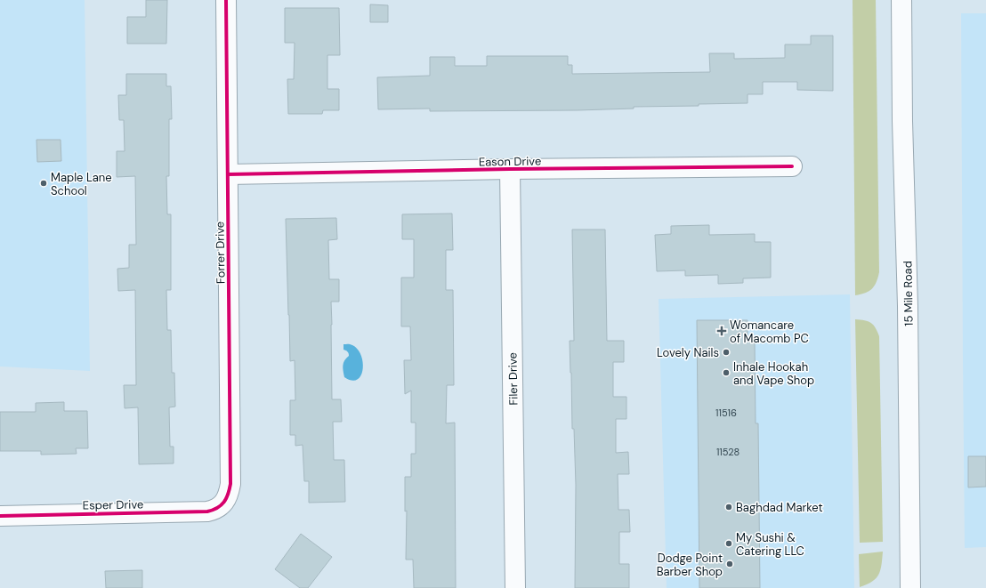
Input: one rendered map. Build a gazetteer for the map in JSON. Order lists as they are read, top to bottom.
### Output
{
  "streets": {
    "street": [
      "Eason Drive",
      "Forrer Drive",
      "15 Mile Road",
      "Filer Drive",
      "Esper Drive"
    ]
  },
  "crossings": [
    ["Eason Drive", "Forrer Drive"],
    ["Eason Drive", "Filer Drive"],
    ["Forrer Drive", "Esper Drive"]
  ],
  "places": {
    "other": [
      "Maple Lane School",
      "Lovely Nails",
      "Inhale Hookah and Vape Shop",
      "Baghdad Market",
      "My Sushi & Catering LLC",
      "Dodge Point Barber Shop"
    ],
    "health": ["Womancare of Macomb PC"]
  },
  "house_numbers": ["11516", "11528"]
}
